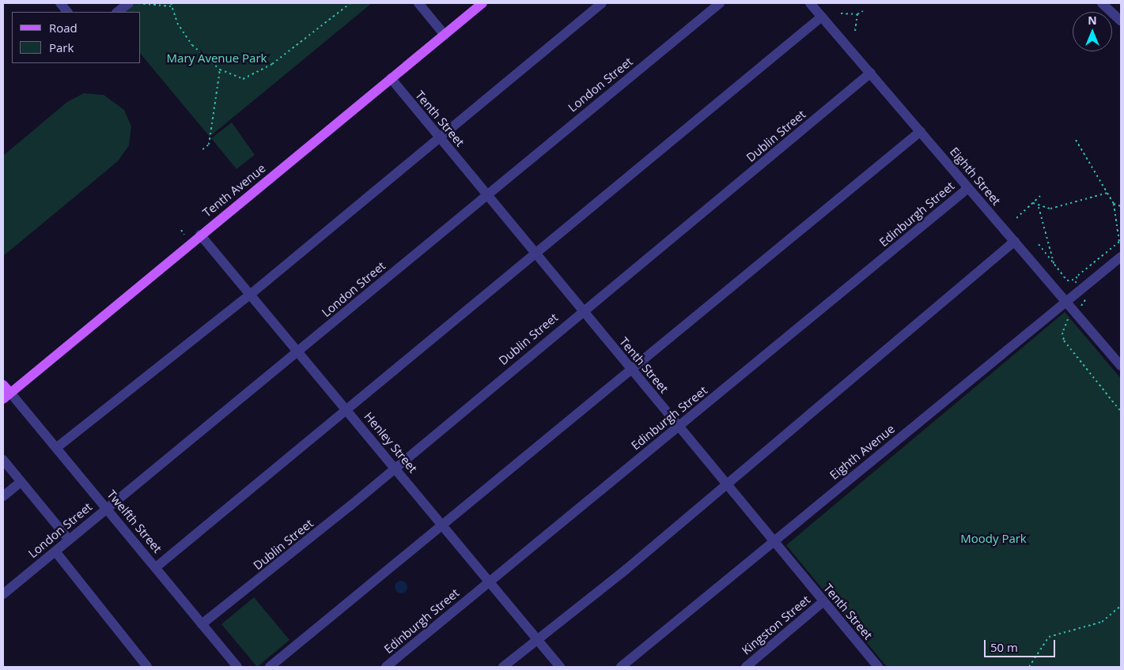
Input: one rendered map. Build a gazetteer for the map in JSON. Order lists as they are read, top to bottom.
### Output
{
  "streets": {
    "main road": ["Tenth Avenue"],
    "street": [
      "London Street",
      "Tenth Street",
      "Dublin Street",
      "Eighth Street",
      "Edinburgh Street",
      "Henley Street",
      "Eighth Avenue",
      "Twelfth Street",
      "Kingston Street"
    ]
  },
  "crossings": [
    ["London Street", "Tenth Street"],
    ["London Street", "Henley Street"],
    ["London Street", "Twelfth Street"],
    ["Tenth Street", "Dublin Street"],
    ["Tenth Street", "Tenth Avenue"],
    ["Tenth Street", "Edinburgh Street"],
    ["Tenth Street", "Eighth Avenue"],
    ["Tenth Street", "Kingston Street"],
    ["Dublin Street", "Eighth Street"],
    ["Dublin Street", "Henley Street"],
    ["Dublin Street", "Twelfth Street"],
    ["Eighth Street", "Edinburgh Street"],
    ["Eighth Street", "Eighth Avenue"],
    ["Tenth Avenue", "Henley Street"],
    ["Tenth Avenue", "Twelfth Street"],
    ["Edinburgh Street", "Henley Street"]
  ],
  "parks": ["Mary Avenue Park", "Moody Park"],
  "legend": ["Road", "Park"],
  "scale_bar": "50 m",
  "north": "top"
}
